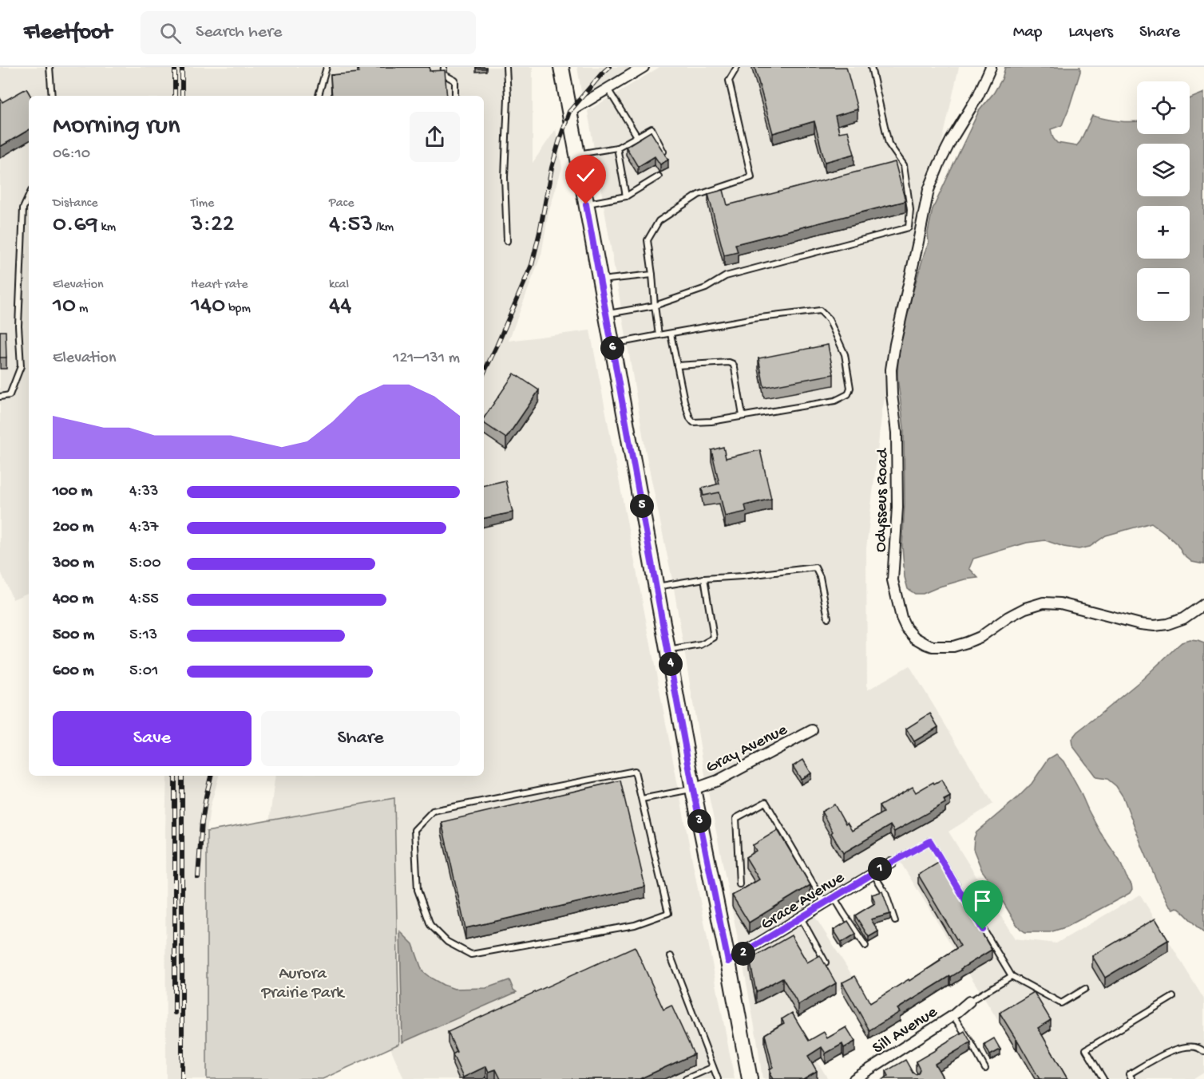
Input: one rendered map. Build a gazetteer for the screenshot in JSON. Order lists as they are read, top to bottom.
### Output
{
  "streets": {
    "street": [
      "Odysseus Road",
      "Gray Avenue",
      "Grace Avenue",
      "Sill Avenue"
    ]
  },
  "parks": ["Aurora Prairie Park"],
  "page": {
    "header": "Fleetfoot",
    "search": "Search here",
    "nav": ["Map", "Layers", "Share"],
    "map_buttons": ["+", "−"],
    "heading": ["Morning run", "06:10"],
    "stats": [
      ["Distance", "0.69 km"],
      ["Time", "3:22"],
      ["Pace", "4:53 /km"],
      ["Elevation", "10 m"],
      ["Heart rate", "140 bpm"],
      ["kcal", "44"]
    ],
    "pins": [
      "6",
      "5",
      "4",
      "3",
      "1",
      "2"
    ],
    "chart": ["Elevation", "121–131 m"],
    "list": [
      {
        "name": "100 m",
        "note": "4:33"
      },
      {
        "name": "200 m",
        "note": "4:37"
      },
      {
        "name": "300 m",
        "note": "5:00"
      },
      {
        "name": "400 m",
        "note": "4:55"
      },
      {
        "name": "500 m",
        "note": "5:13"
      },
      {
        "name": "600 m",
        "note": "5:01"
      }
    ],
    "buttons": ["Save", "Share"]
  }
}
